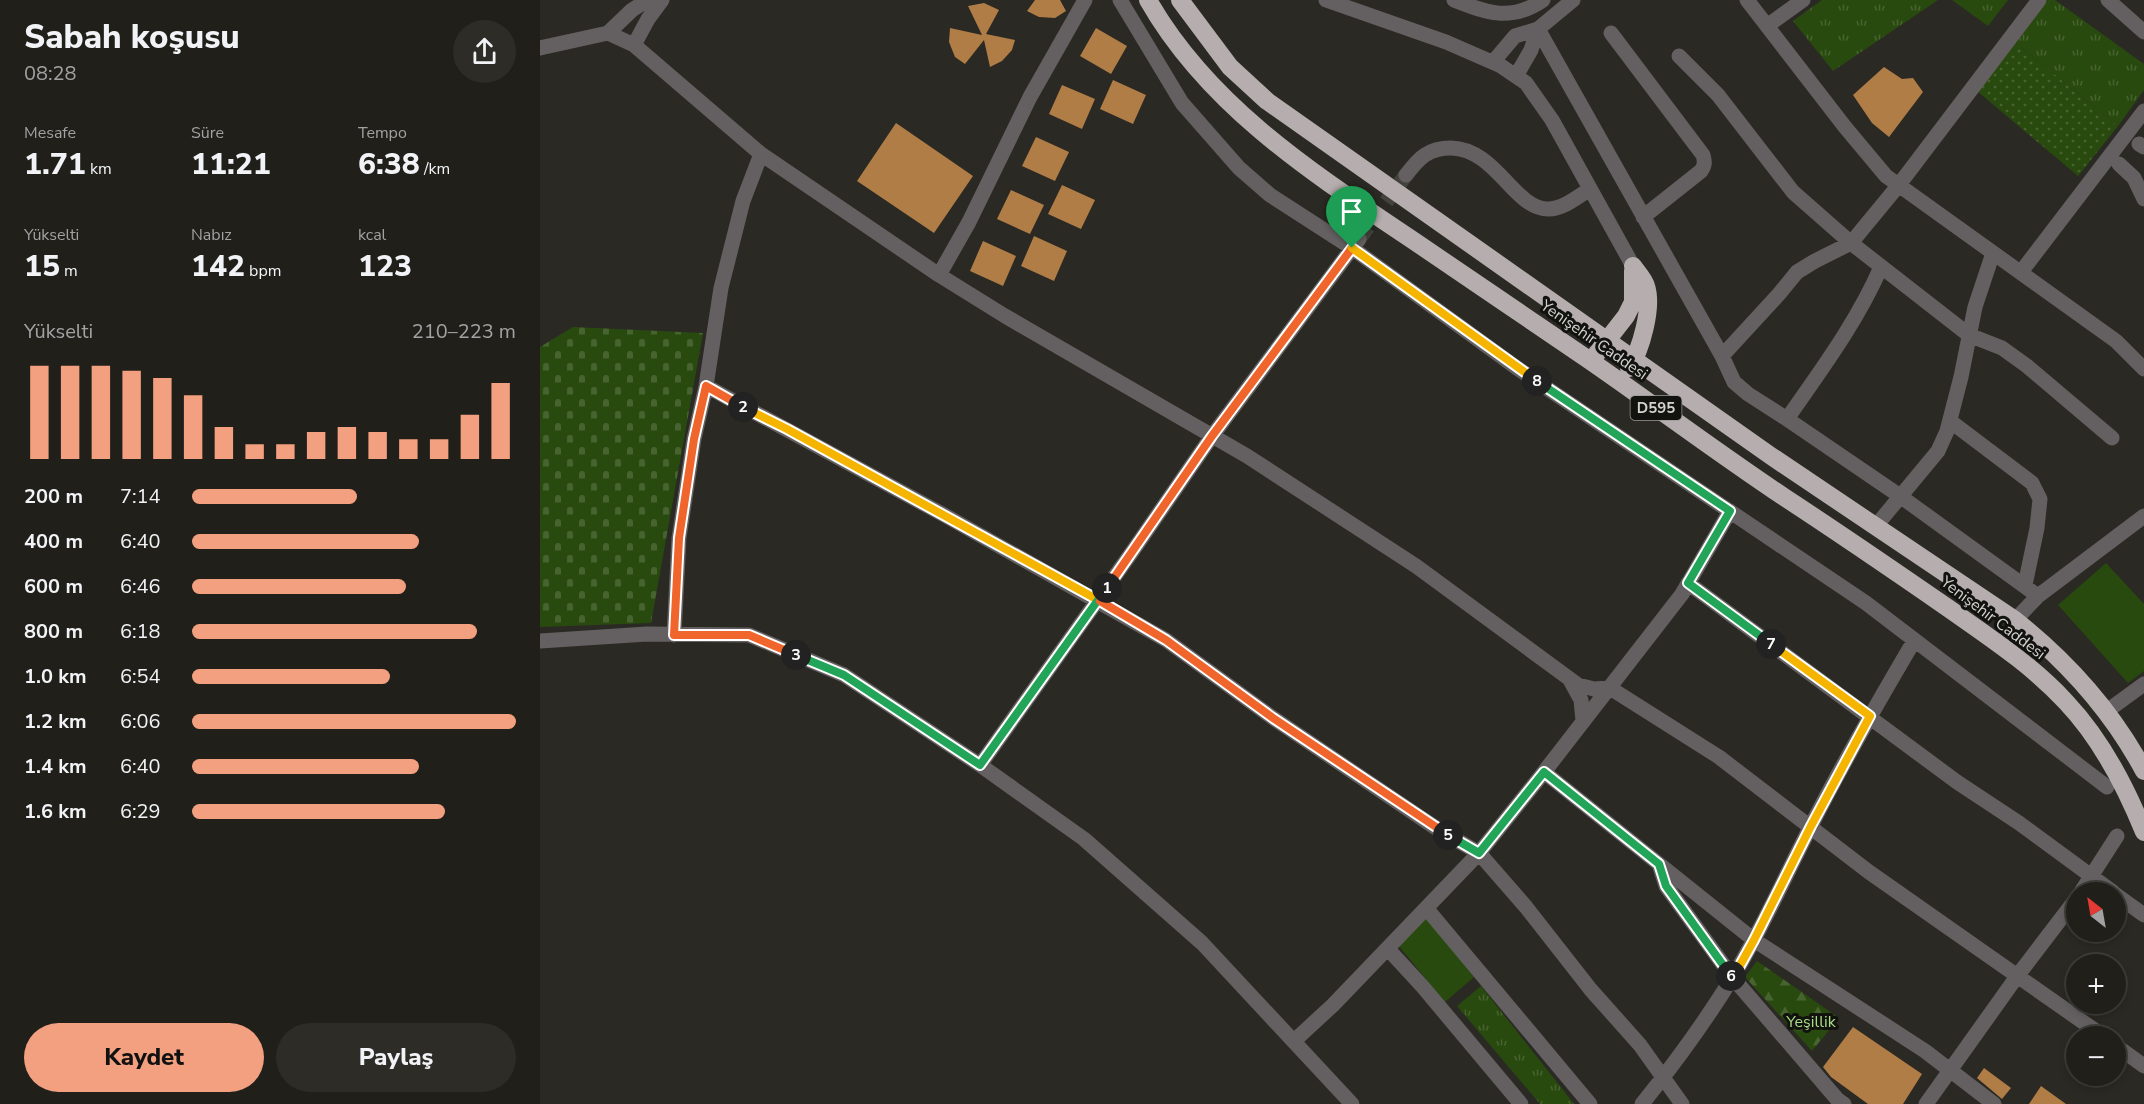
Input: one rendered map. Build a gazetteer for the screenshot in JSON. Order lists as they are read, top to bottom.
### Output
{
  "streets": {
    "highway": ["Yenişehir Caddesi", "D595"]
  },
  "parks": ["Yeşillik"],
  "north": "top left",
  "page": {
    "heading": ["Sabah koşusu", "08:28"],
    "stats": [
      ["Mesafe", "1.71 km"],
      ["Süre", "11:21"],
      ["Tempo", "6:38 /km"],
      ["Yükselti", "15 m"],
      ["Nabız", "142 bpm"],
      ["kcal", "123"]
    ],
    "chart": ["Yükselti", "210–223 m"],
    "pins": [
      "8",
      "2",
      "1",
      "7",
      "3",
      "5",
      "6"
    ],
    "list": [
      {
        "name": "200 m",
        "note": "7:14"
      },
      {
        "name": "400 m",
        "note": "6:40"
      },
      {
        "name": "600 m",
        "note": "6:46"
      },
      {
        "name": "800 m",
        "note": "6:18"
      },
      {
        "name": "1.0 km",
        "note": "6:54"
      },
      {
        "name": "1.2 km",
        "note": "6:06"
      },
      {
        "name": "1.4 km",
        "note": "6:40"
      },
      {
        "name": "1.6 km",
        "note": "6:29"
      }
    ],
    "map_buttons": ["+", "−"],
    "buttons": ["Kaydet", "Paylaş"]
  }
}
